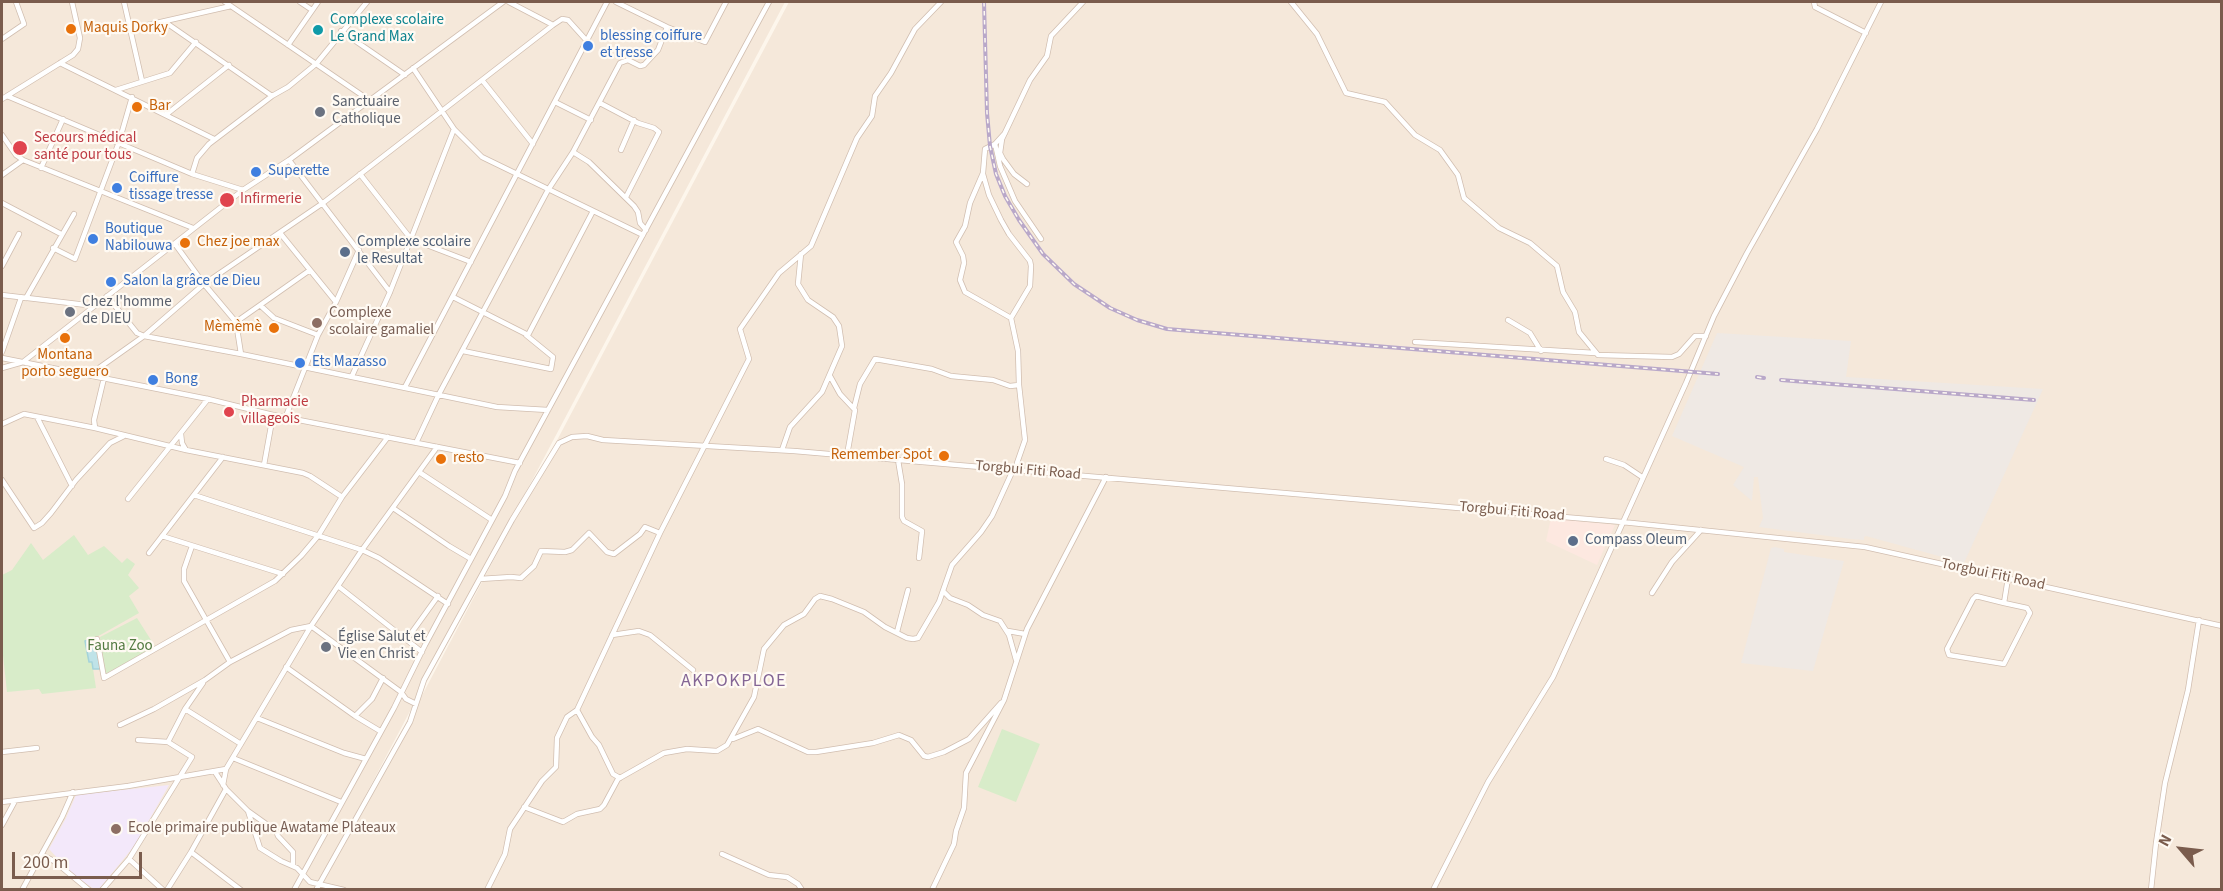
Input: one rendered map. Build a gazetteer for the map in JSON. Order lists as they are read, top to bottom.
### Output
{
  "streets": {
    "street": ["Torgbui Fiti Road"]
  },
  "districts": ["AKPOKPLOE"],
  "parks": ["Fauna Zoo"],
  "places": [
    "Maquis Dorky",
    "Complexe scolaire Le Grand Max",
    "blessing coiffure et tresse",
    "Bar",
    "Sanctuaire Catholique",
    "Secours médical santé pour tous",
    "Superette",
    "Coiffure tissage tresse",
    "Infirmerie",
    "Boutique Nabilouwa",
    "Chez joe max",
    "Complexe scolaire le Resultat",
    "Salon la grâce de Dieu",
    "Chez l'homme de DIEU",
    "Complexe scolaire gamaliel",
    "Mèmèmè",
    "Montana porto seguero",
    "Ets Mazasso",
    "Bong",
    "Pharmacie villageois",
    "Remember Spot",
    "resto",
    "Compass Oleum",
    "Église Salut et Vie en Christ",
    "Ecole primaire publique Awatame Plateaux"
  ],
  "scale_bar": "200 m",
  "north": "top left"
}
